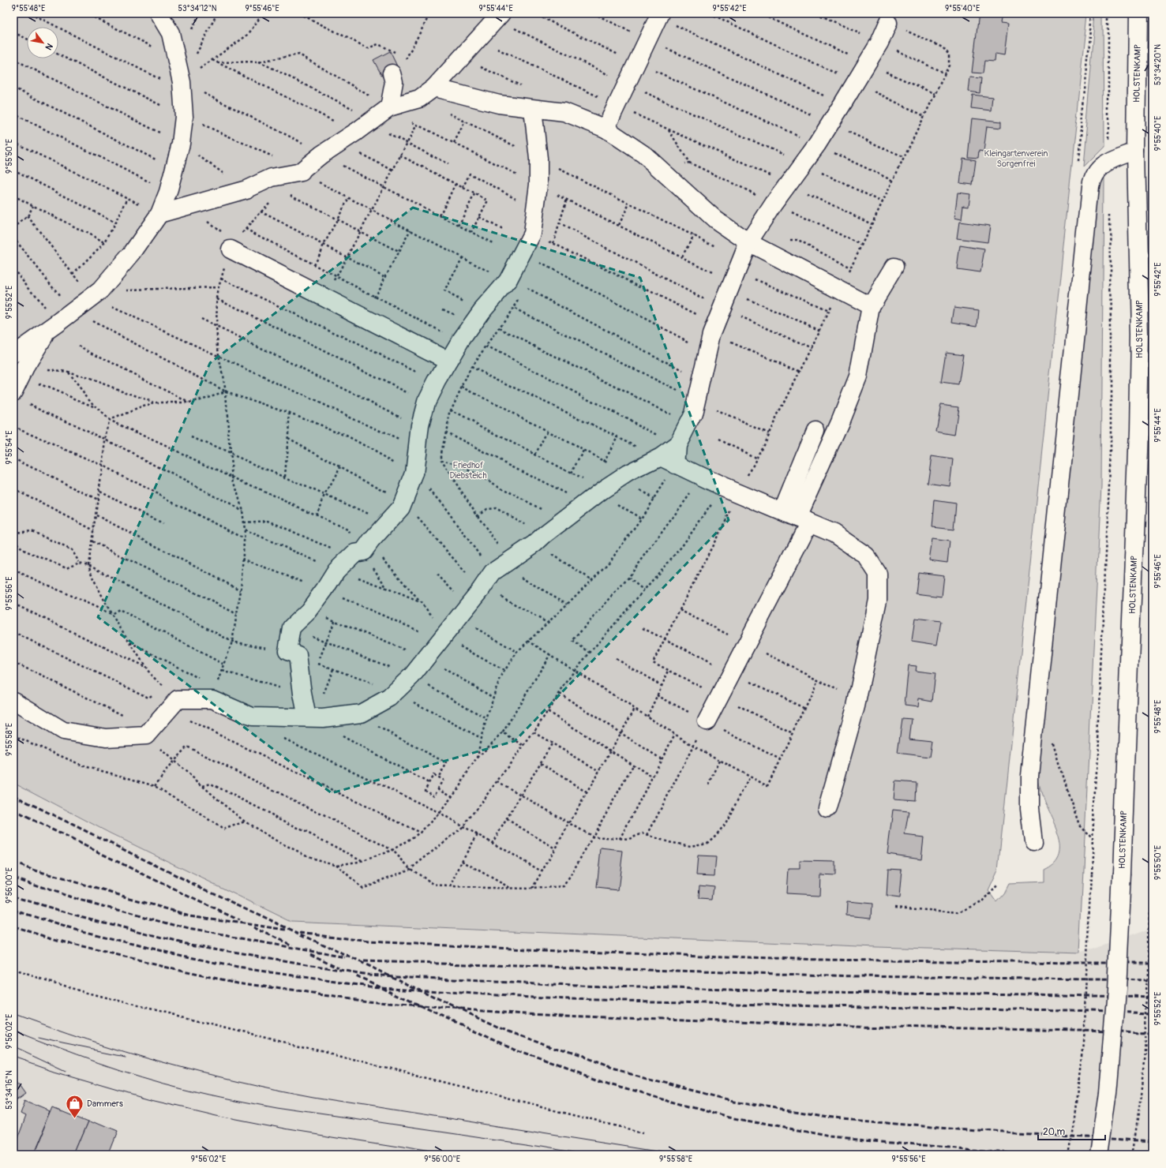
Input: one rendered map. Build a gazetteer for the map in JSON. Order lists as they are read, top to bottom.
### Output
{
  "streets": {
    "main road": ["HOLSTENKAMP"]
  },
  "parks": ["Kleingartenverein Sorgenfrei", "Friedhof Diebsteich"],
  "places": {
    "shop": ["Dammers"]
  },
  "scale_bar": "20 m",
  "north": "bottom right",
  "coordinates": [
    "9°55'48\"E",
    "53°34'12\"N",
    "9°55'46\"E",
    "9°55'44\"E",
    "9°55'42\"E",
    "9°55'40\"E",
    "53°34'20\"N",
    "9°55'50\"E",
    "9°55'52\"E",
    "9°55'54\"E",
    "9°55'56\"E",
    "9°55'58\"E",
    "9°56'00\"E",
    "9°56'02\"E",
    "53°34'16\"N"
  ]
}
